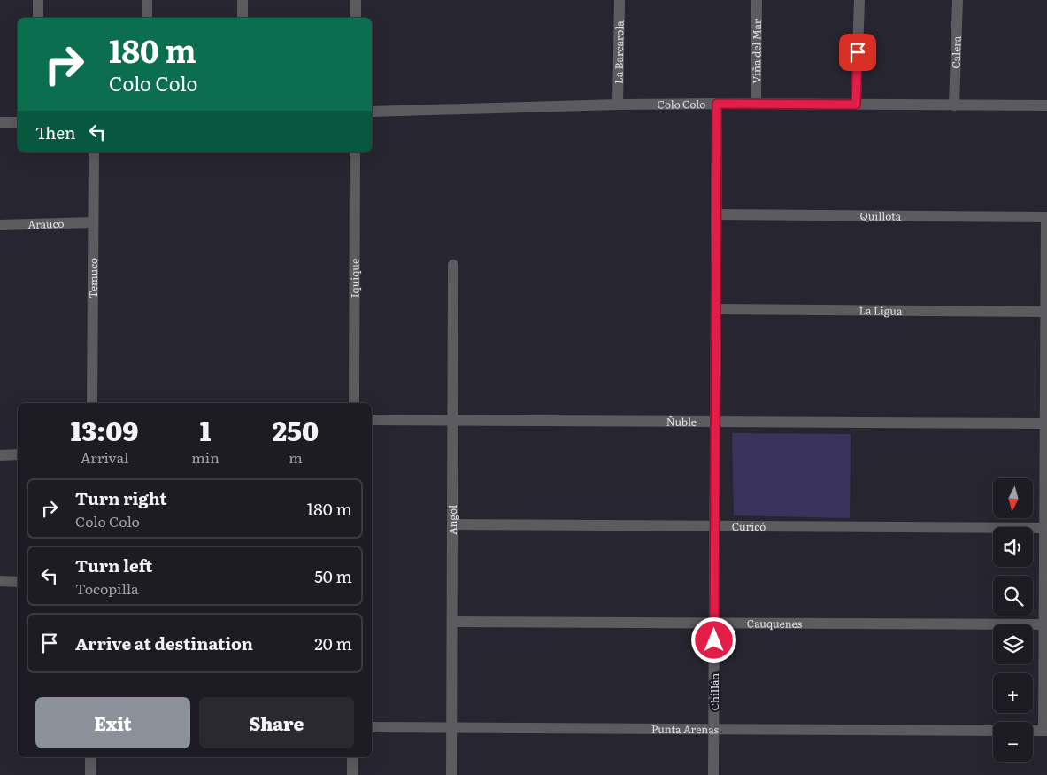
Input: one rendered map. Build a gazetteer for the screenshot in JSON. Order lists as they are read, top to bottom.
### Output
{
  "streets": {
    "street": [
      "La Barcarola",
      "Viña del Mar",
      "Calera",
      "Colo Colo",
      "Quillota",
      "Arauco",
      "Temuco",
      "Iquique",
      "La Ligua",
      "Ñuble",
      "Angol",
      "Curicó",
      "Cauquenes",
      "Chillán",
      "Punta Arenas"
    ]
  },
  "crossings": [
    ["La Barcarola", "Colo Colo"],
    ["Viña del Mar", "Colo Colo"],
    ["Calera", "Colo Colo"],
    ["Colo Colo", "Chillán"],
    ["Quillota", "La Ligua"],
    ["Quillota", "Chillán"],
    ["Arauco", "Temuco"],
    ["La Ligua", "Chillán"],
    ["Ñuble", "Angol"],
    ["Ñuble", "Chillán"],
    ["Angol", "Curicó"],
    ["Angol", "Cauquenes"],
    ["Angol", "Punta Arenas"],
    ["Curicó", "Chillán"],
    ["Cauquenes", "Chillán"],
    ["Chillán", "Punta Arenas"]
  ],
  "north": "bottom",
  "page": {
    "turn": ["180 m", "Colo Colo"],
    "then": "Then",
    "eta": [
      "13:09",
      "Arrival",
      "1",
      "min",
      "250",
      "m"
    ],
    "map_buttons": ["+", "−"],
    "list": [
      {
        "name": "Turn right",
        "note": "Colo Colo",
        "value": "180 m"
      },
      {
        "name": "Turn left",
        "note": "Tocopilla",
        "value": "50 m"
      },
      {
        "name": "Arrive at destination",
        "value": "20 m"
      }
    ],
    "buttons": ["Exit", "Share"]
  }
}
